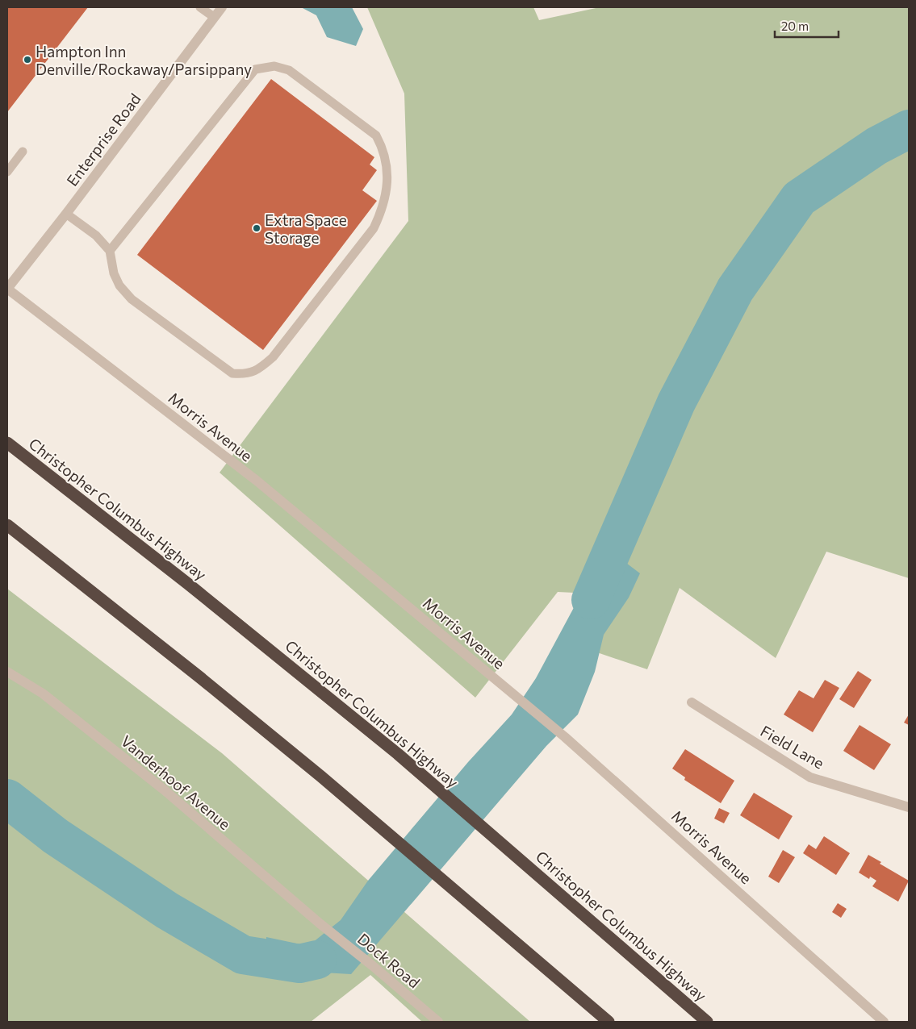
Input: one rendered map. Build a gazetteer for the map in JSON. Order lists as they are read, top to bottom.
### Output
{
  "streets": {
    "highway": ["Christopher Columbus Highway"],
    "street": [
      "Enterprise Road",
      "Morris Avenue",
      "Field Lane",
      "Vanderhoof Avenue",
      "Dock Road"
    ]
  },
  "crossings": [
    ["Enterprise Road", "Morris Avenue"],
    ["Vanderhoof Avenue", "Dock Road"]
  ],
  "places": ["Hampton Inn Denville/Rockaway/Parsippany", "Extra Space Storage"],
  "scale_bar": "20 m"
}
